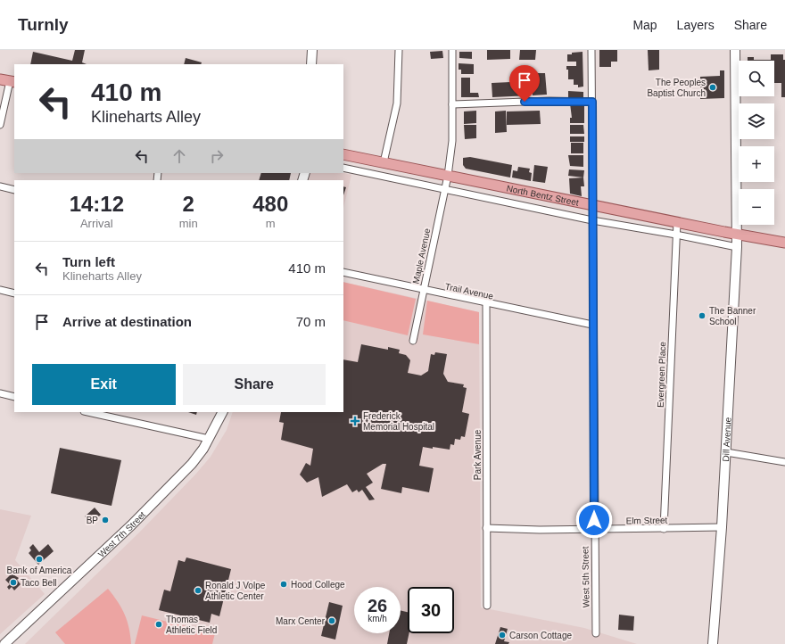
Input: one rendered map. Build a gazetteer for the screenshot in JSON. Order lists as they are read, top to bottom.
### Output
{
  "streets": {
    "main road": ["North Bentz Street", "Dill Avenue", "West 7th Street"],
    "street": [
      "Maple Avenue",
      "Trail Avenue",
      "Evergreen Place",
      "Park Avenue",
      "Elm Street",
      "West 5th Street"
    ]
  },
  "crossings": [
    ["North Bentz Street", "Maple Avenue"],
    ["North Bentz Street", "Evergreen Place"],
    ["North Bentz Street", "Dill Avenue"],
    ["North Bentz Street", "West 5th Street"],
    ["Maple Avenue", "Trail Avenue"],
    ["Trail Avenue", "Park Avenue"],
    ["Trail Avenue", "West 5th Street"],
    ["Evergreen Place", "Elm Street"],
    ["Dill Avenue", "Elm Street"],
    ["Park Avenue", "Elm Street"],
    ["Elm Street", "West 5th Street"]
  ],
  "places": {
    "other": [
      "The Peoples Baptist Church",
      "The Banner School",
      "BP",
      "Bank of America",
      "Taco Bell",
      "Hood College",
      "Ronald J Volpe Athletic Center",
      "Marx Center",
      "Thomas Athletic Field",
      "Carson Cottage"
    ],
    "health": ["Frederick Memorial Hospital"]
  },
  "page": {
    "header": "Turnly",
    "nav": ["Map", "Layers", "Share"],
    "map_buttons": ["+", "−"],
    "turn": ["410 m", "Klineharts Alley"],
    "eta": [
      "14:12",
      "Arrival",
      "2",
      "min",
      "480",
      "m"
    ],
    "list": [
      {
        "name": "Turn left",
        "note": "Klineharts Alley",
        "value": "410 m"
      },
      {
        "name": "Arrive at destination",
        "value": "70 m"
      }
    ],
    "buttons": ["Exit", "Share"],
    "speed": "26 km/h",
    "limit": "30"
  }
}
